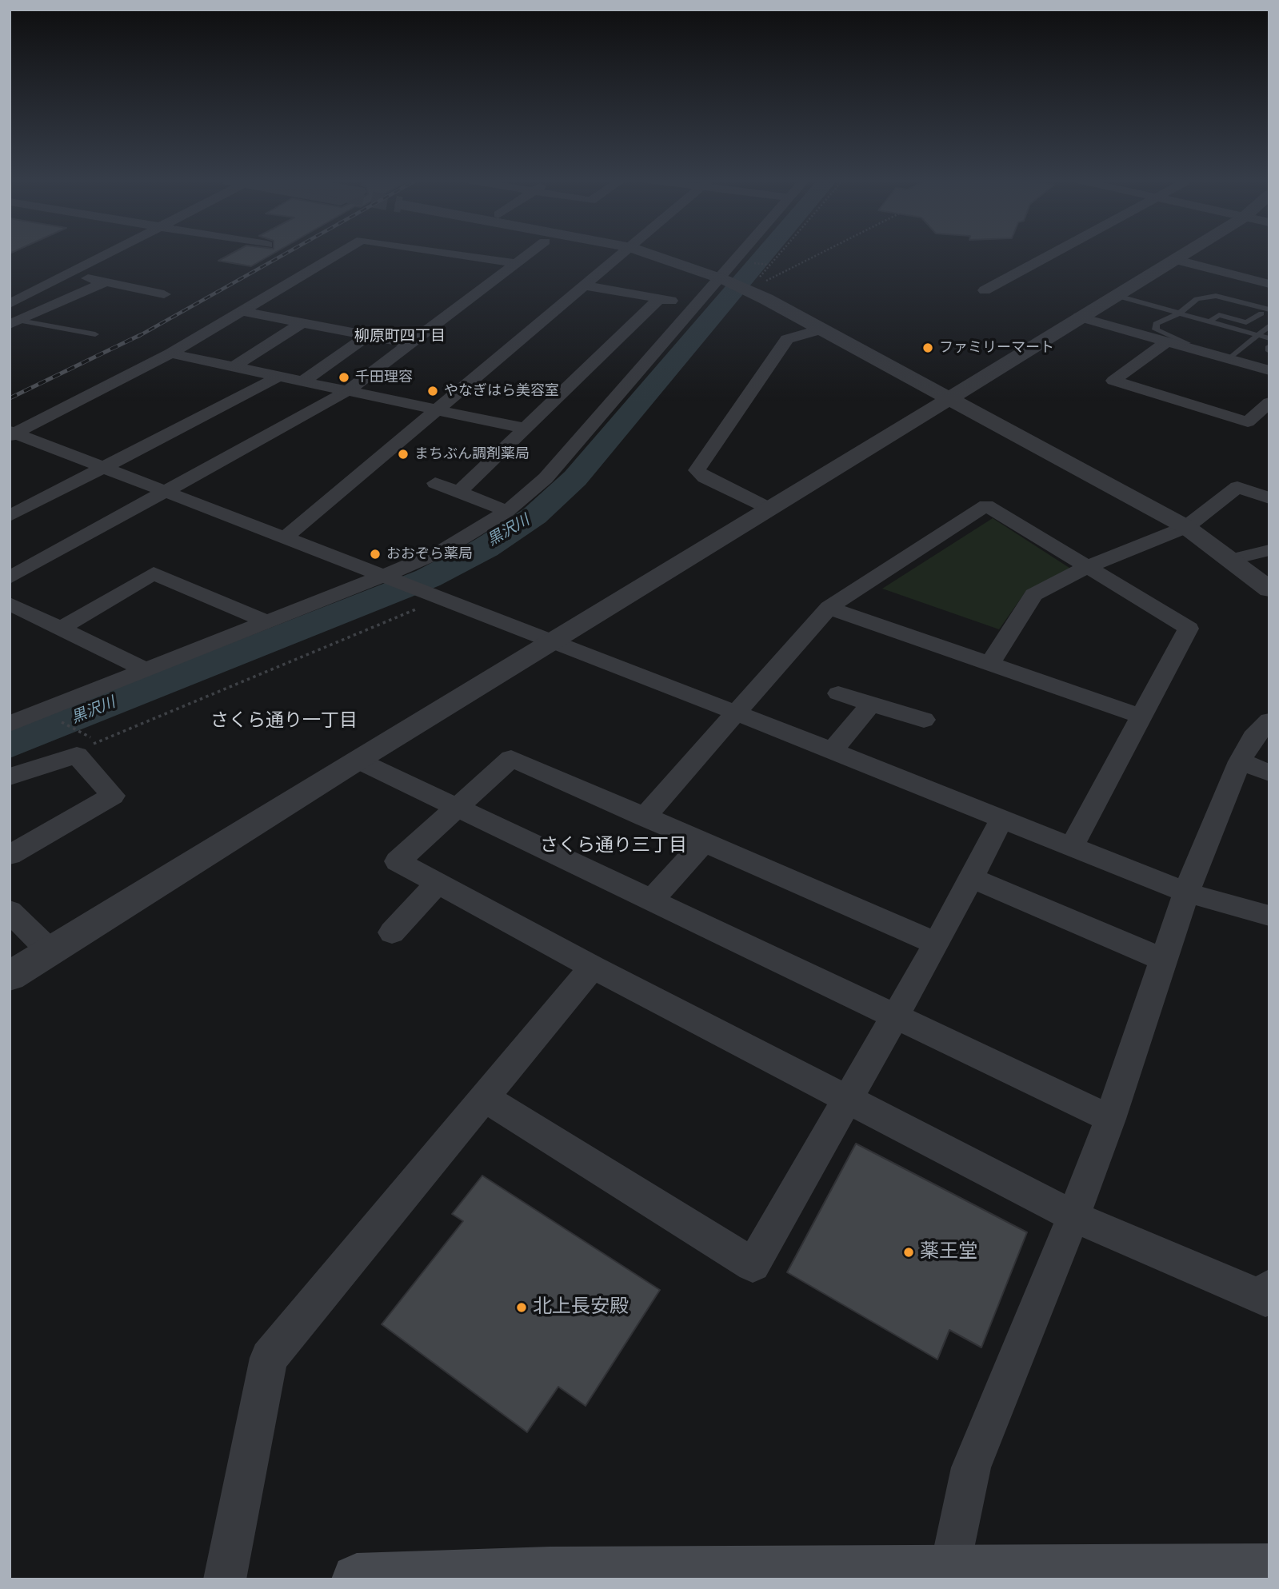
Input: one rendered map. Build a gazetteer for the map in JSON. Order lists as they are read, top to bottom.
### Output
{
  "districts": ["柳原町四丁目", "さくら通り一丁目", "さくら通り三丁目"],
  "water": ["黒沢川"],
  "places": [
    "ファミリーマート",
    "千田理容",
    "やなぎはら美容室",
    "まちぶん調剤薬局",
    "おおぞら薬局",
    "薬王堂",
    "北上長安殿"
  ]
}
